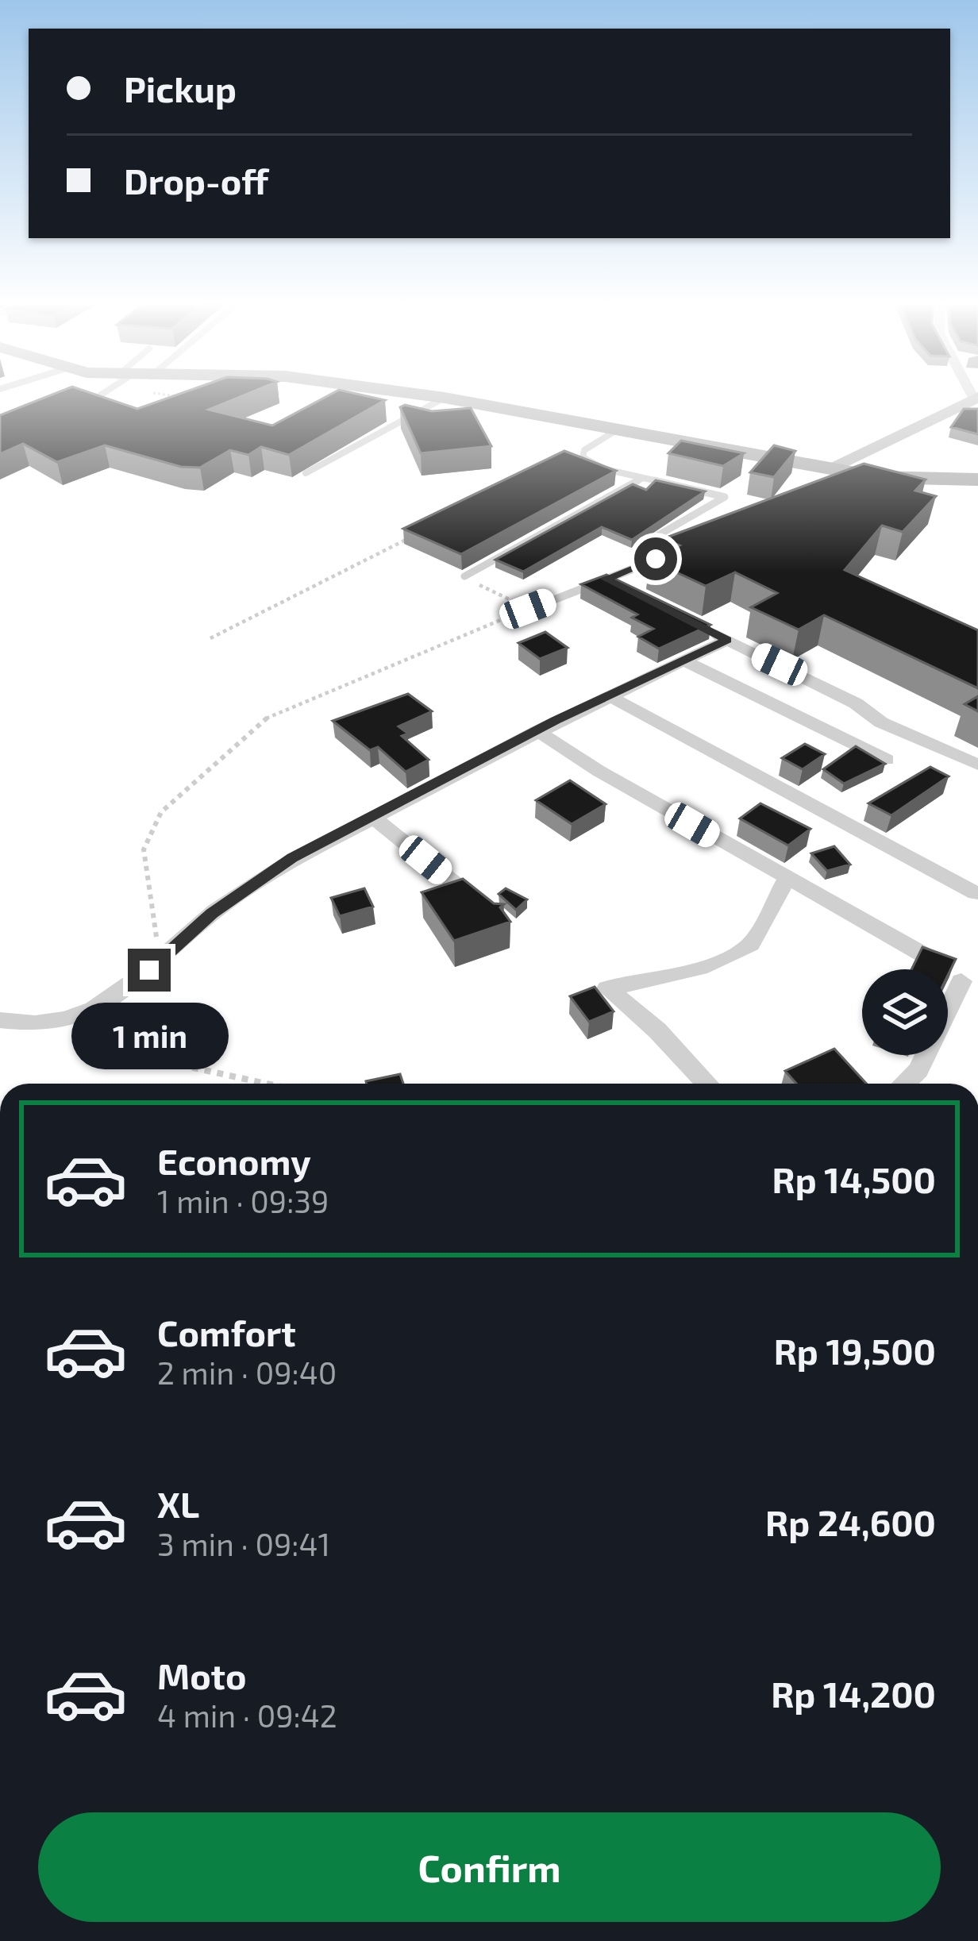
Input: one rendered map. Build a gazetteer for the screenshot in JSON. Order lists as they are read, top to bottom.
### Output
{
  "page": {
    "banner": ["Pickup", "Drop-off"],
    "bubble": "1 min",
    "list": [
      {
        "name": "Economy",
        "note": "1 min · 09:39",
        "value": "Rp 14,500"
      },
      {
        "name": "Comfort",
        "note": "2 min · 09:40",
        "value": "Rp 19,500"
      },
      {
        "name": "XL",
        "note": "3 min · 09:41",
        "value": "Rp 24,600"
      },
      {
        "name": "Moto",
        "note": "4 min · 09:42",
        "value": "Rp 14,200"
      }
    ],
    "buttons": "Confirm"
  }
}
